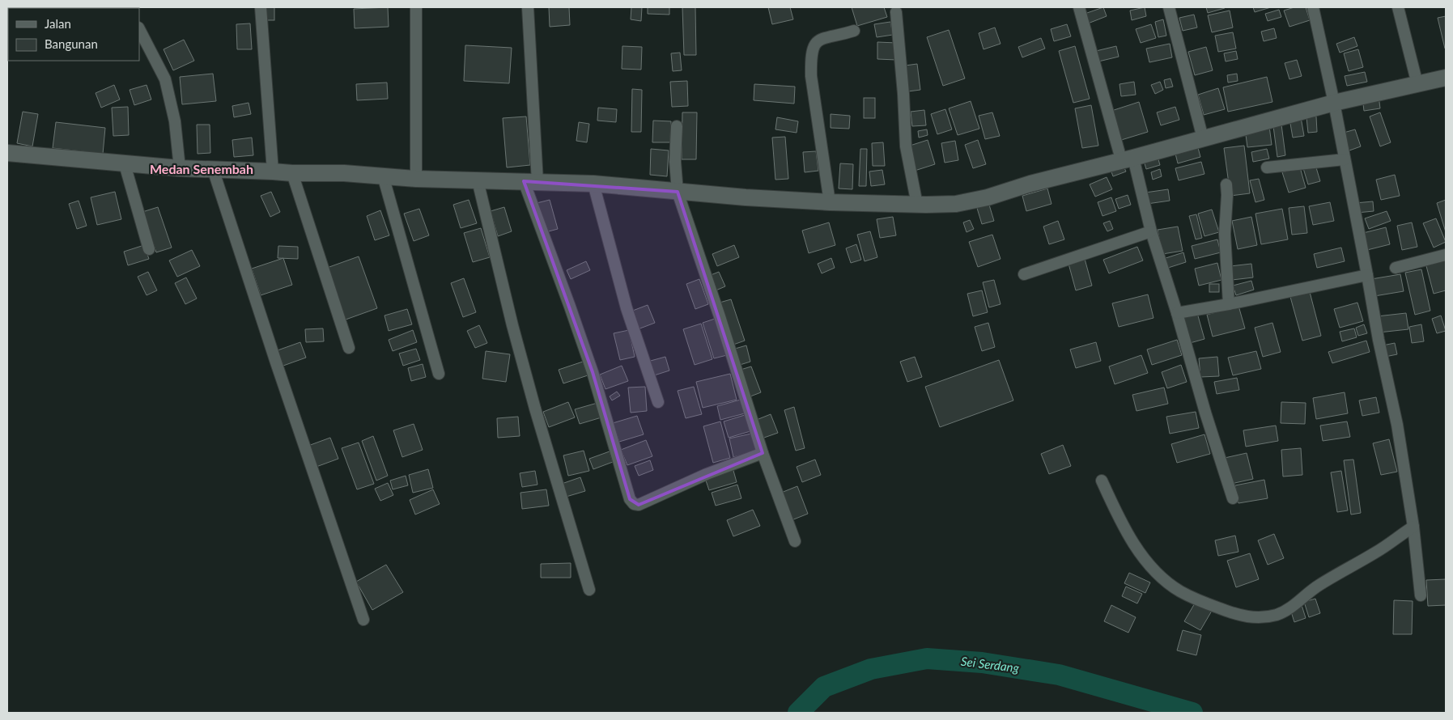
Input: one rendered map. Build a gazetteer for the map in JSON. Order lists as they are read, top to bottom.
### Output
{
  "districts": ["Medan Senembah"],
  "water": ["Sei Serdang"],
  "legend": ["Jalan", "Bangunan"]
}
